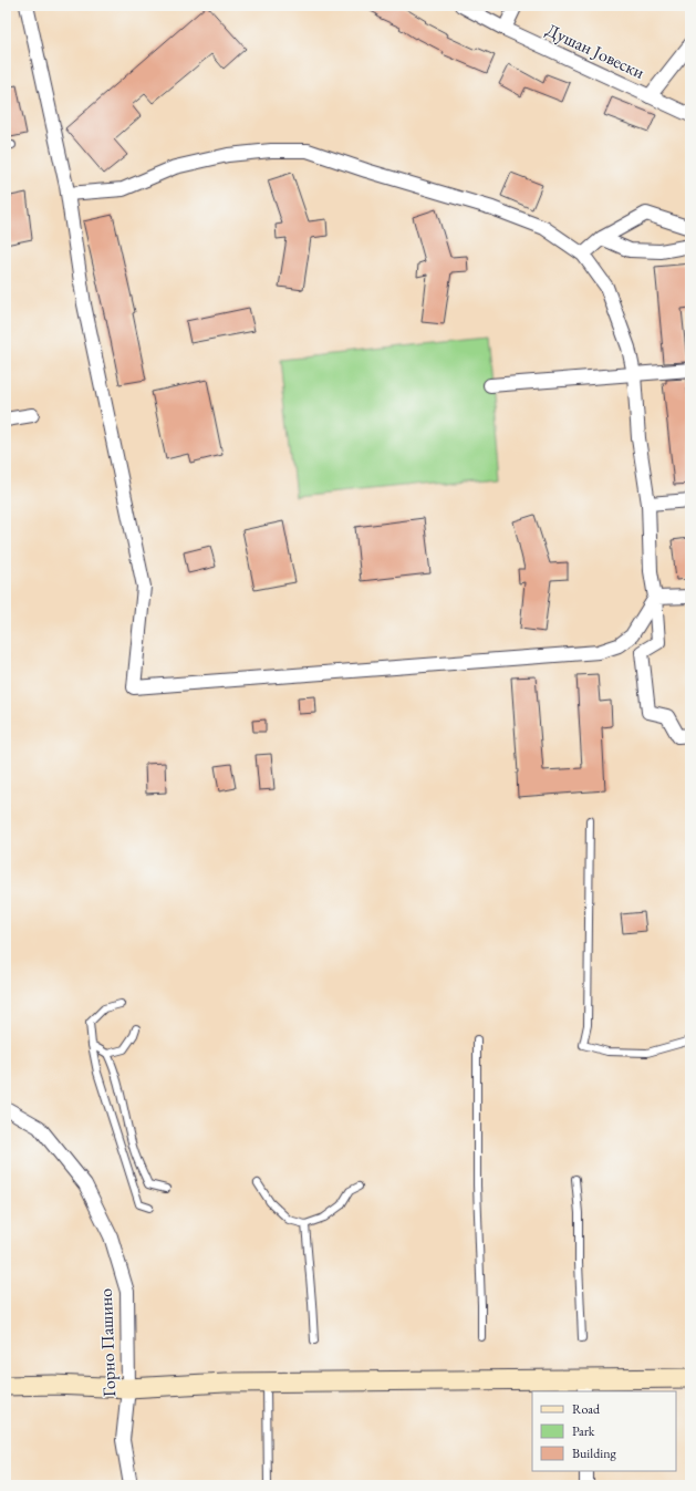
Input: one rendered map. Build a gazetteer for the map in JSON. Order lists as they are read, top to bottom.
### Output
{
  "streets": {
    "street": ["Душан Јовески", "Горно Пашино"]
  },
  "legend": ["Road", "Park", "Building"]
}
